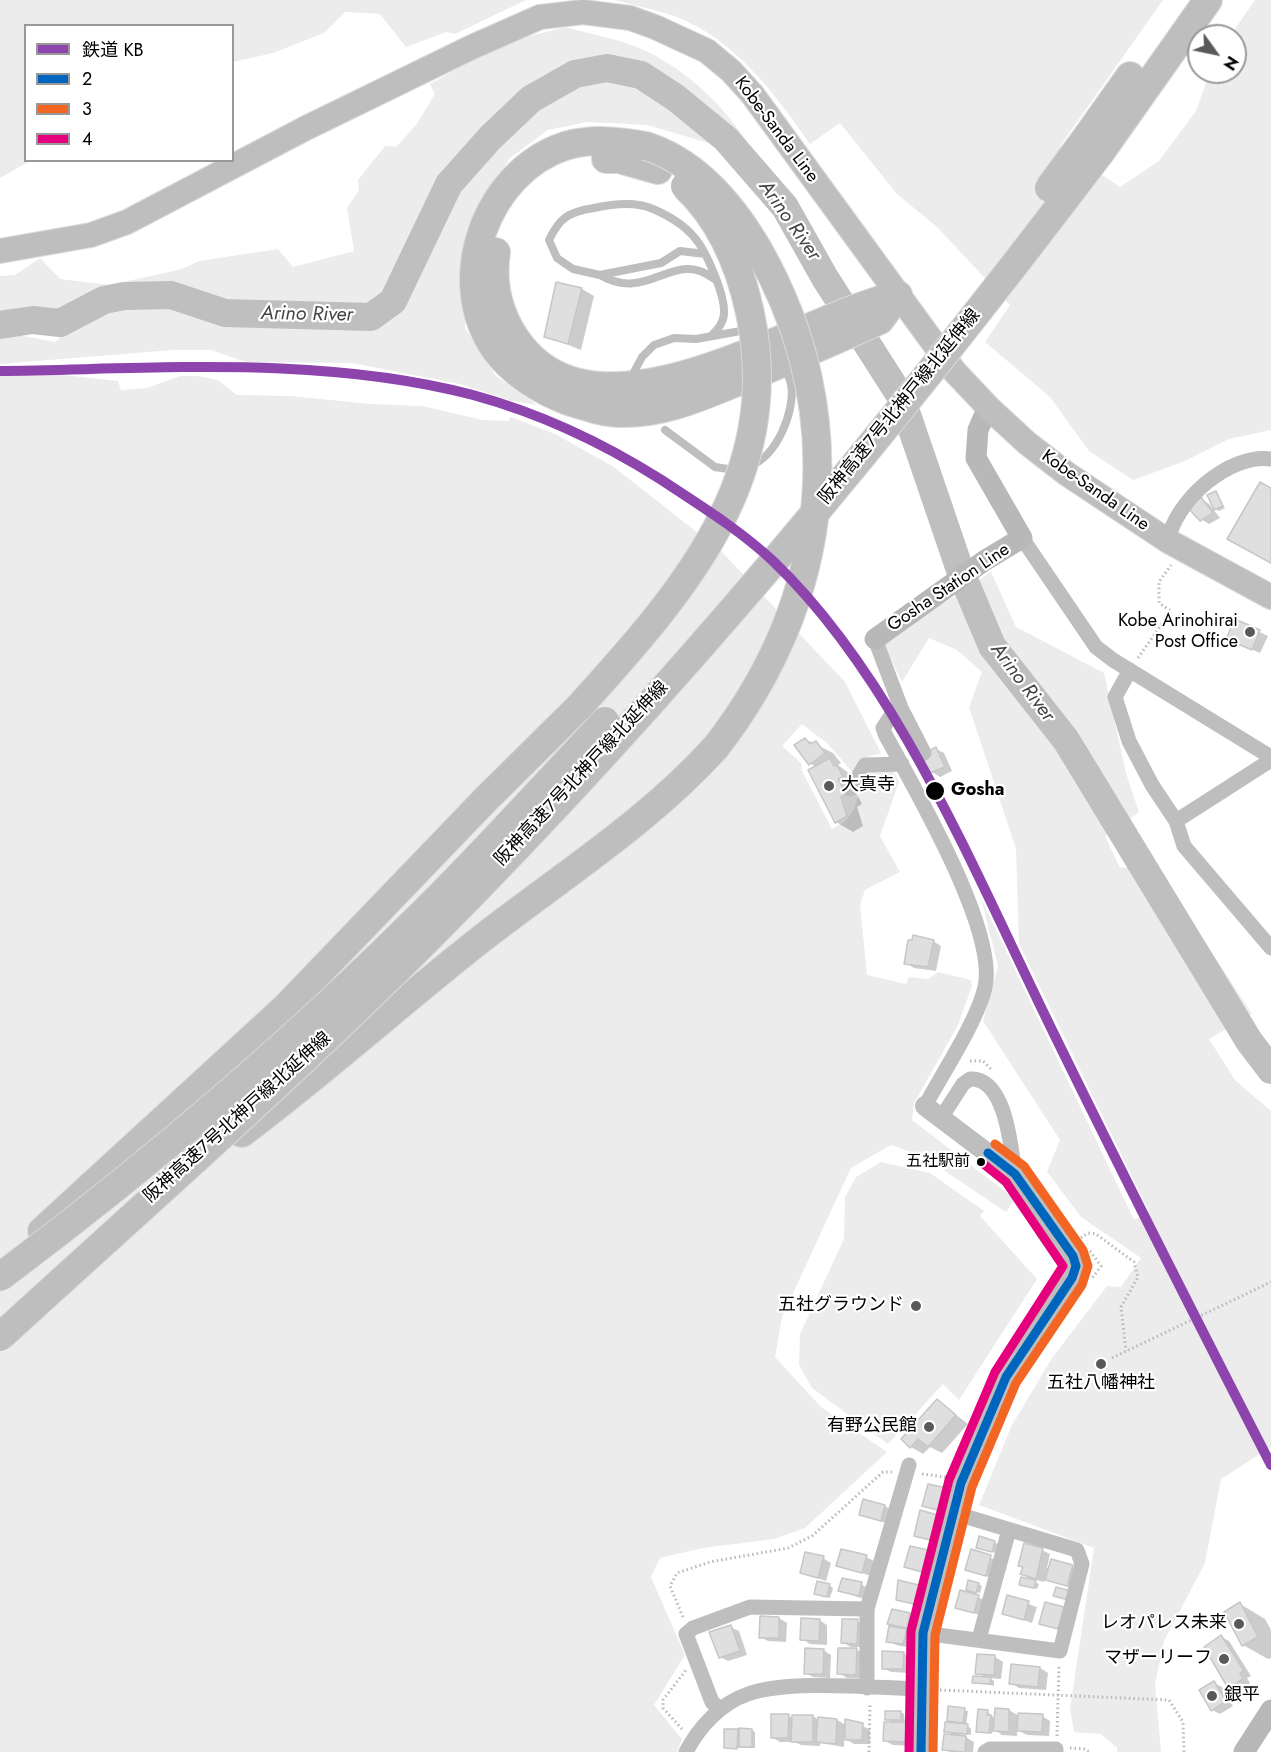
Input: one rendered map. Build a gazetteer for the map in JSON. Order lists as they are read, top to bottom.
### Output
{
  "streets": {
    "highway": ["阪神高速７号北神戸線北延伸線"],
    "main road": ["Kobe-Sanda Line", "Gosha Station Line"]
  },
  "crossings": [
    ["Kobe-Sanda Line", "Gosha Station Line"]
  ],
  "water": ["Arino River"],
  "places": [
    "Kobe Arinohirai Post Office",
    "大真寺",
    "Gosha",
    "五社駅前",
    "五社グラウンド",
    "五社八幡神社",
    "有野公民館",
    "レオパレス未来",
    "マザーリーフ",
    "銀平"
  ],
  "lines": [
    "rail line KB",
    "transit line 3",
    "transit line 2",
    "transit line 4"
  ],
  "legend": [
    "鉄道 KB",
    "2",
    "3",
    "4"
  ],
  "north": "bottom right"
}
